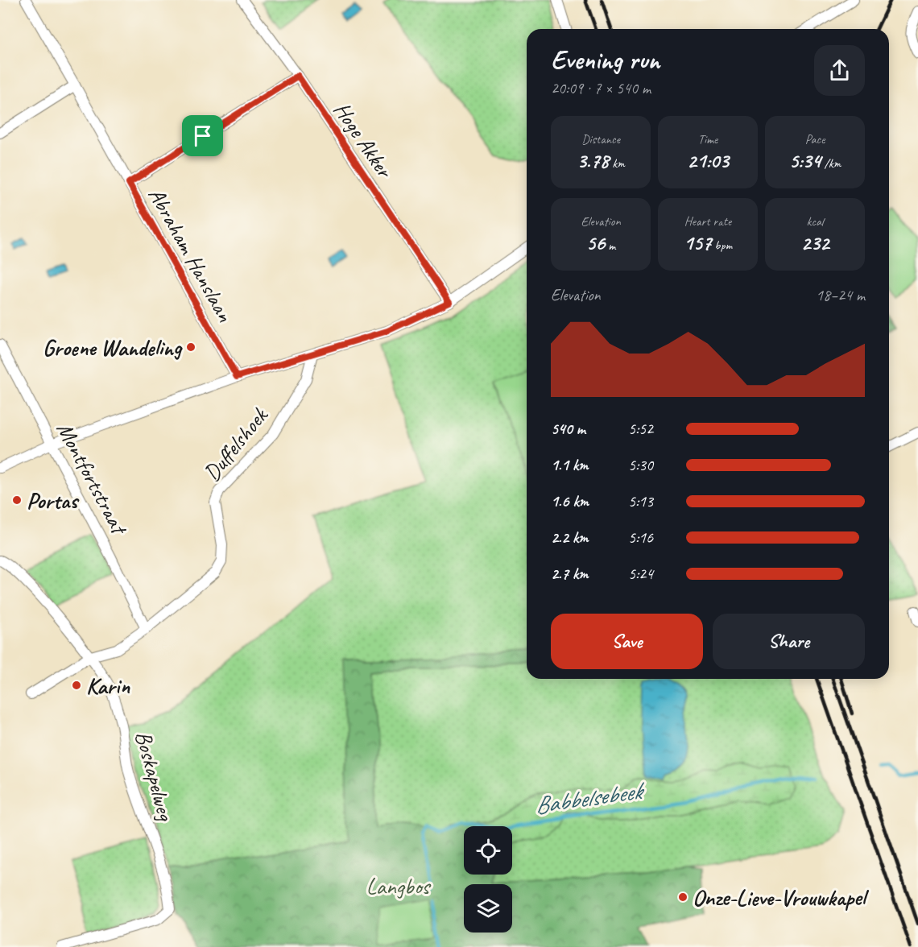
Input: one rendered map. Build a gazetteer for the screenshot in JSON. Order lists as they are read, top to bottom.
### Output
{
  "streets": {
    "street": [
      "Hoge Akker",
      "Abraham Hanslaan",
      "Duffelshoek",
      "Montfortstraat",
      "Boskapelweg"
    ]
  },
  "crossings": [
    ["Duffelshoek", "Montfortstraat"],
    ["Duffelshoek", "Boskapelweg"]
  ],
  "water": ["Babbelsebeek"],
  "parks": ["Langbos"],
  "places": [
    "Groene Wandeling",
    "Portas",
    "Karin",
    "Onze-Lieve-Vrouwkapel"
  ],
  "page": {
    "heading": ["Evening run", "20:09 · 7 × 540 m"],
    "stats": [
      ["Distance", "3.78 km"],
      ["Time", "21:03"],
      ["Pace", "5:34 /km"],
      ["Elevation", "56 m"],
      ["Heart rate", "157 bpm"],
      ["kcal", "232"]
    ],
    "chart": ["Elevation", "18–24 m"],
    "list": [
      {
        "name": "540 m",
        "note": "5:52"
      },
      {
        "name": "1.1 km",
        "note": "5:30"
      },
      {
        "name": "1.6 km",
        "note": "5:13"
      },
      {
        "name": "2.2 km",
        "note": "5:16"
      },
      {
        "name": "2.7 km",
        "note": "5:24"
      }
    ],
    "buttons": ["Save", "Share"]
  }
}
